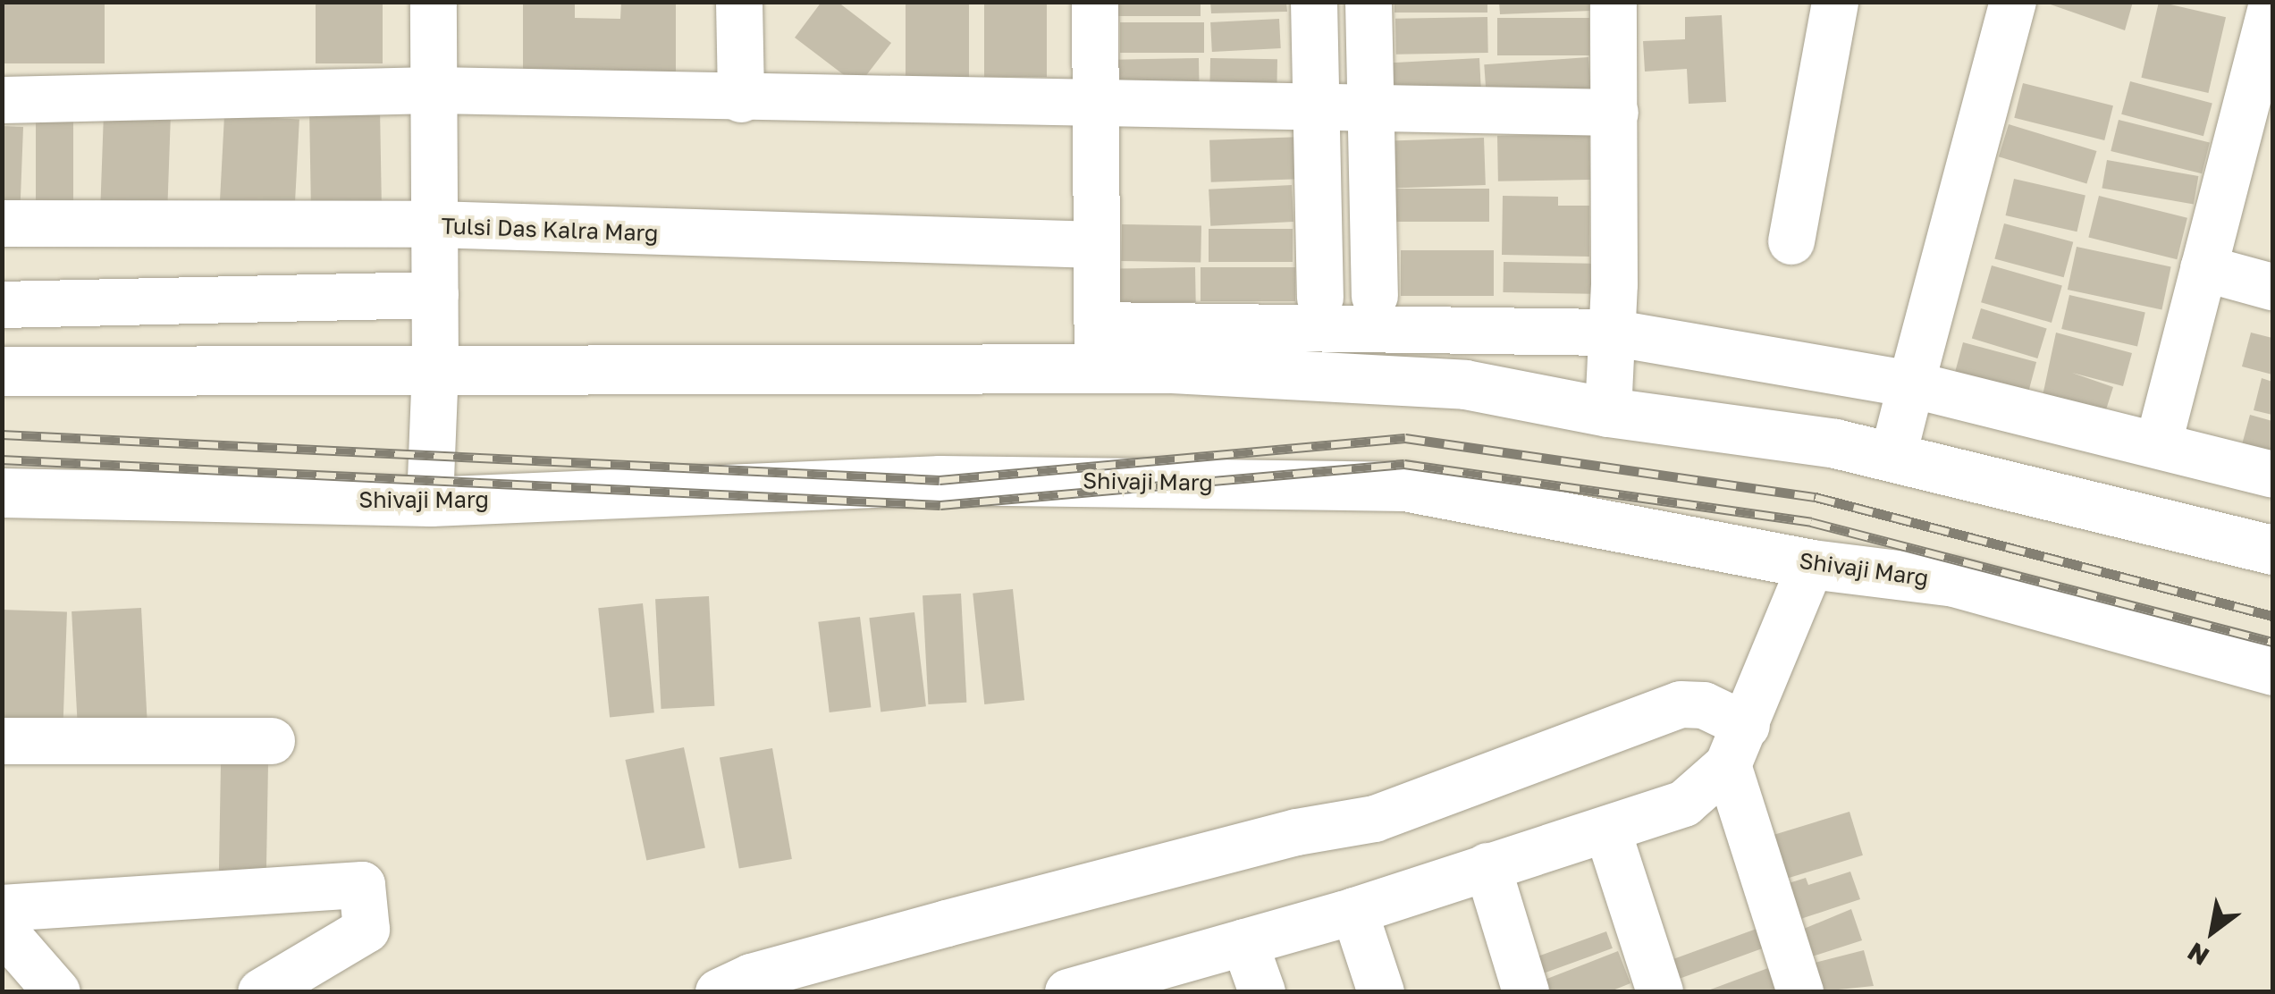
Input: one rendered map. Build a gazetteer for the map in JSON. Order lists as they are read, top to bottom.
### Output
{
  "streets": {
    "main road": ["Shivaji Marg"],
    "street": ["Tulsi Das Kalra Marg"]
  },
  "north": "bottom left"
}
